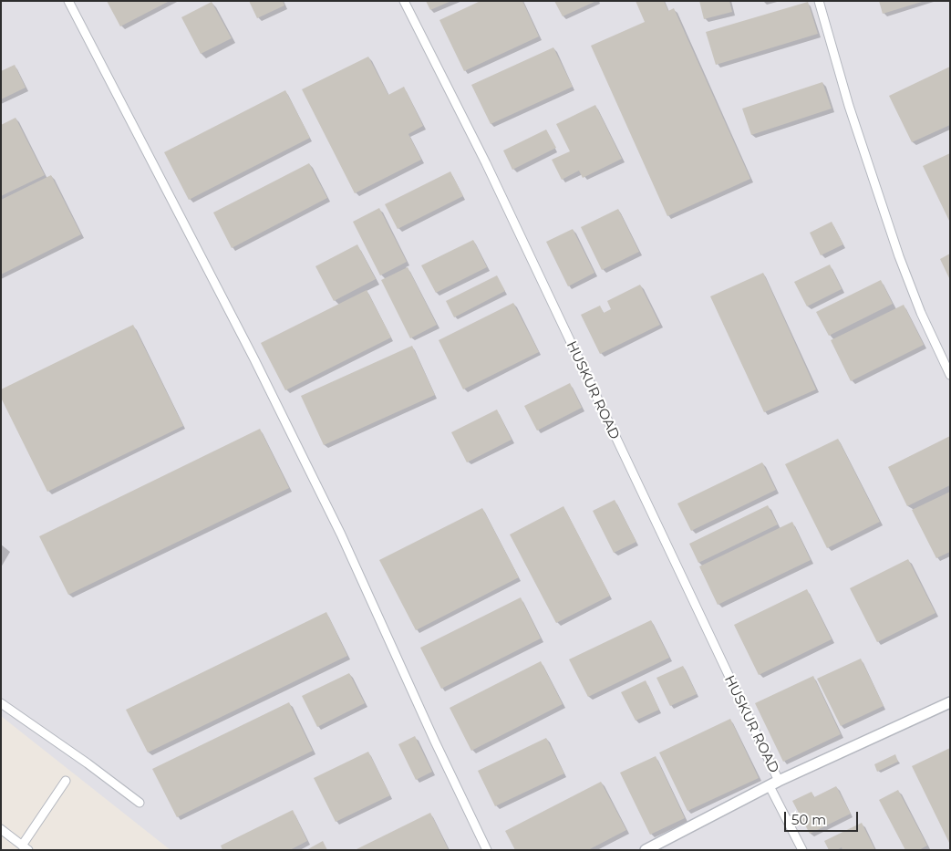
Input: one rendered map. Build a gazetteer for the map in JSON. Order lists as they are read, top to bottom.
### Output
{
  "streets": {
    "street": ["HUSKUR ROAD"]
  },
  "scale_bar": "50 m"
}
